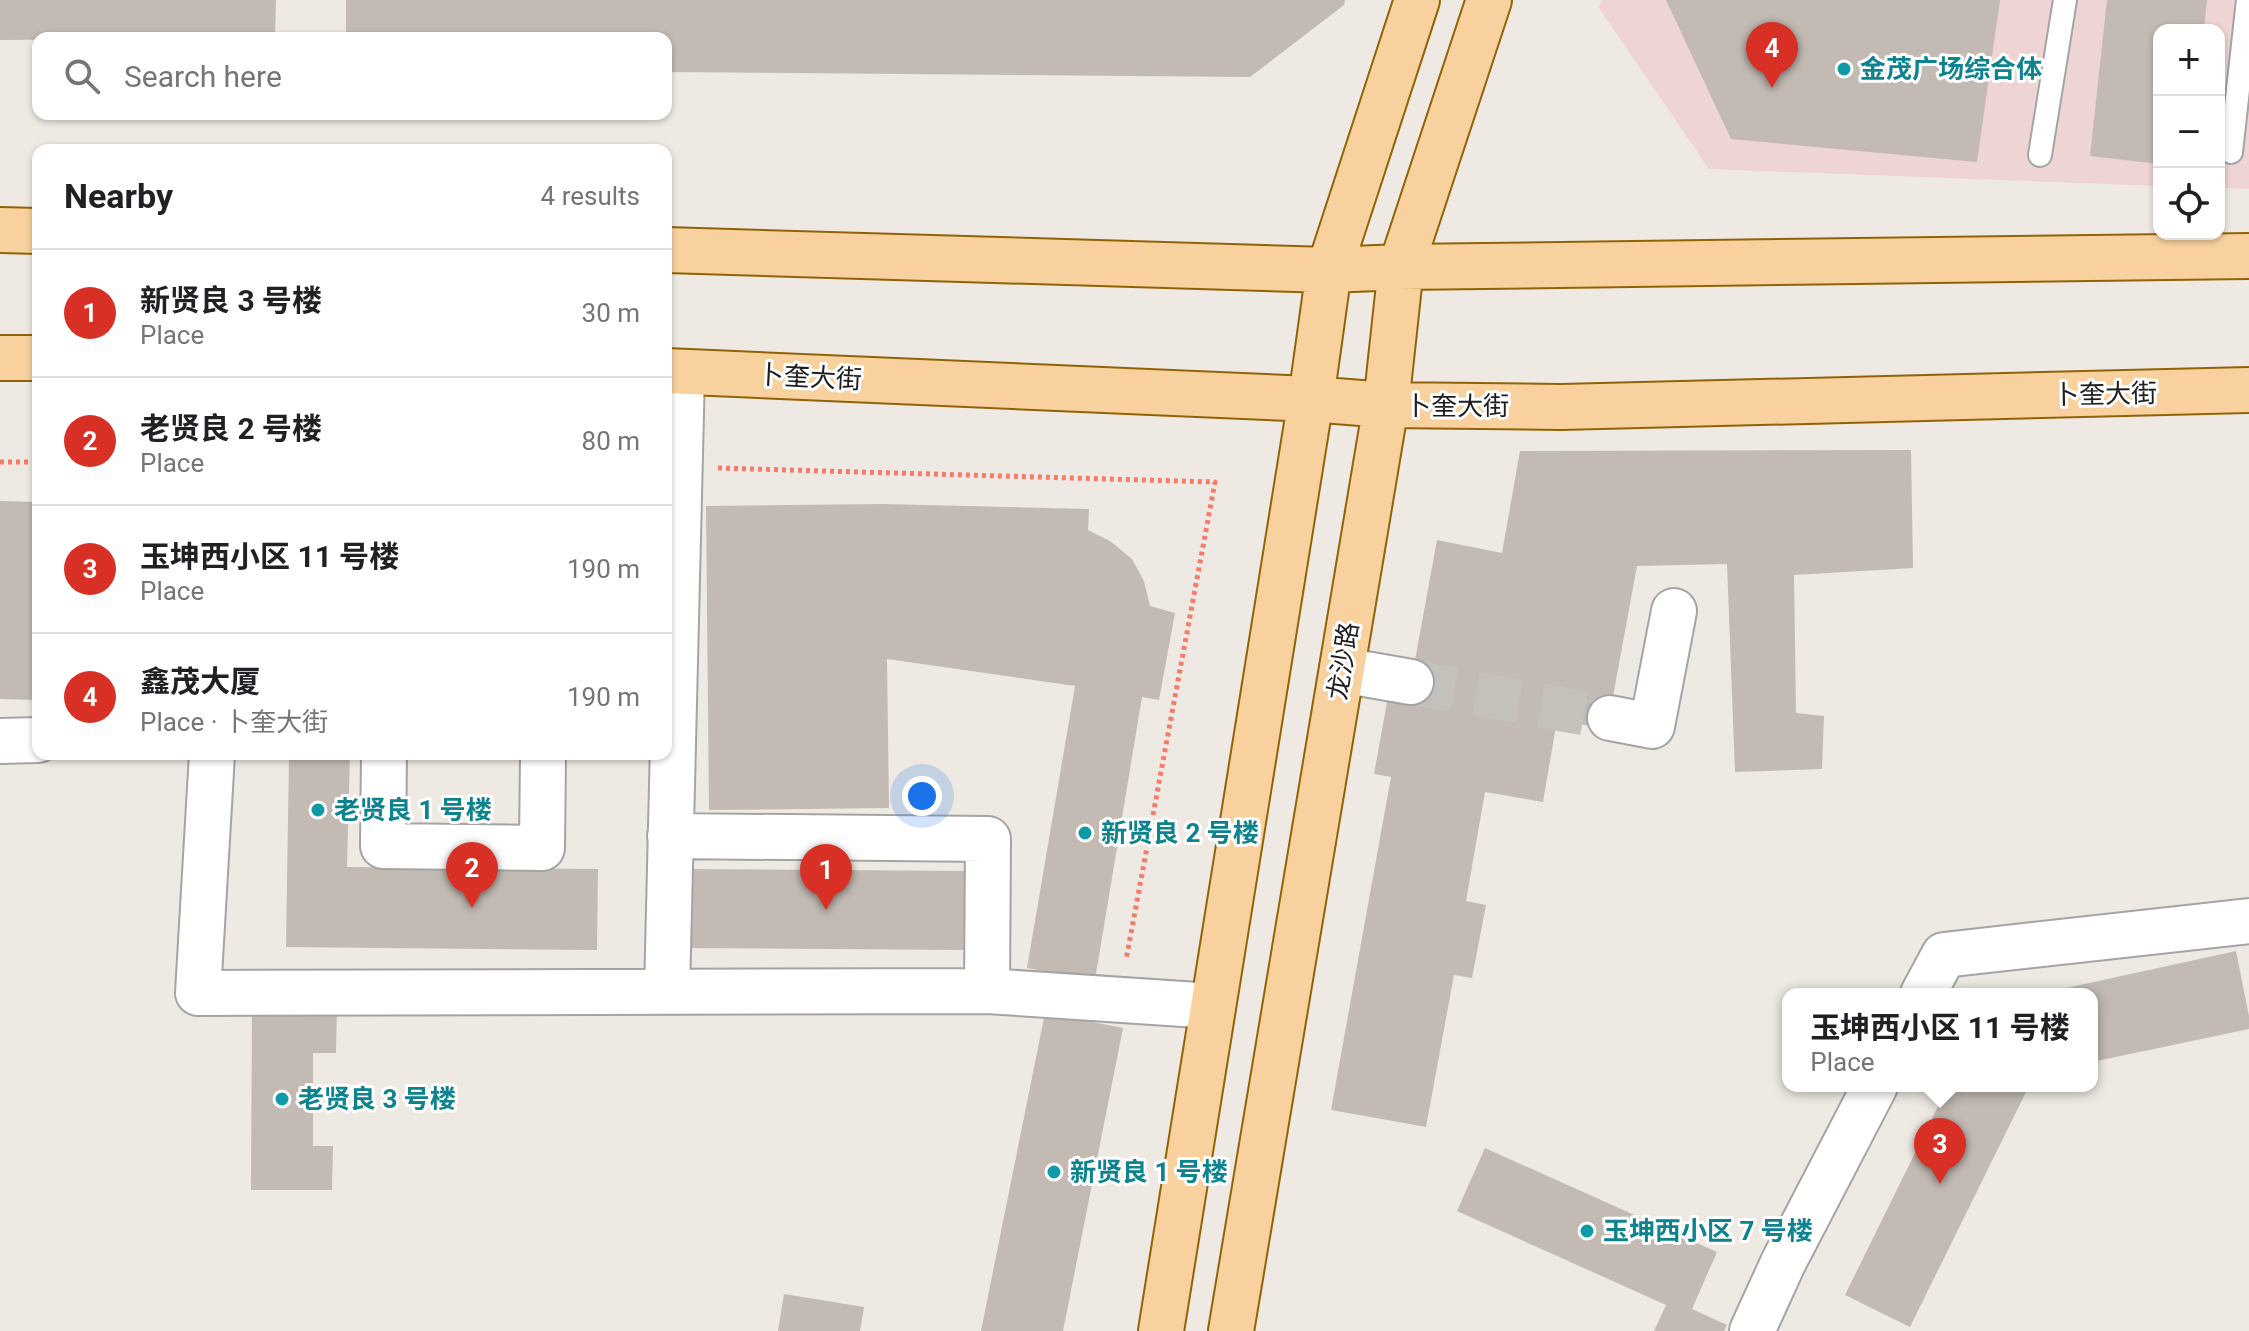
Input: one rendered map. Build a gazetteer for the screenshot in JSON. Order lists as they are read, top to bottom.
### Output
{
  "streets": {
    "main road": ["卜奎大街", "龙沙路"]
  },
  "crossings": [
    ["卜奎大街", "龙沙路"]
  ],
  "places": [
    "金茂广场综合体",
    "老贤良 1 号楼",
    "新贤良 2 号楼",
    "老贤良 3 号楼",
    "新贤良 1 号楼",
    "玉坤西小区 7 号楼"
  ],
  "page": {
    "pins": [
      "4",
      "2",
      "1",
      "3"
    ],
    "map_buttons": ["+", "−"],
    "search": "Search here",
    "heading": ["Nearby", "4 results"],
    "list": [
      {
        "mark": "1",
        "name": "新贤良 3 号楼",
        "note": "Place",
        "value": "30 m"
      },
      {
        "mark": "2",
        "name": "老贤良 2 号楼",
        "note": "Place",
        "value": "80 m"
      },
      {
        "mark": "3",
        "name": "玉坤西小区 11 号楼",
        "note": "Place",
        "value": "190 m"
      },
      {
        "mark": "4",
        "name": "鑫茂大厦",
        "note": "Place · 卜奎大街",
        "value": "190 m"
      }
    ],
    "popup": ["玉坤西小区 11 号楼", "Place"]
  }
}
